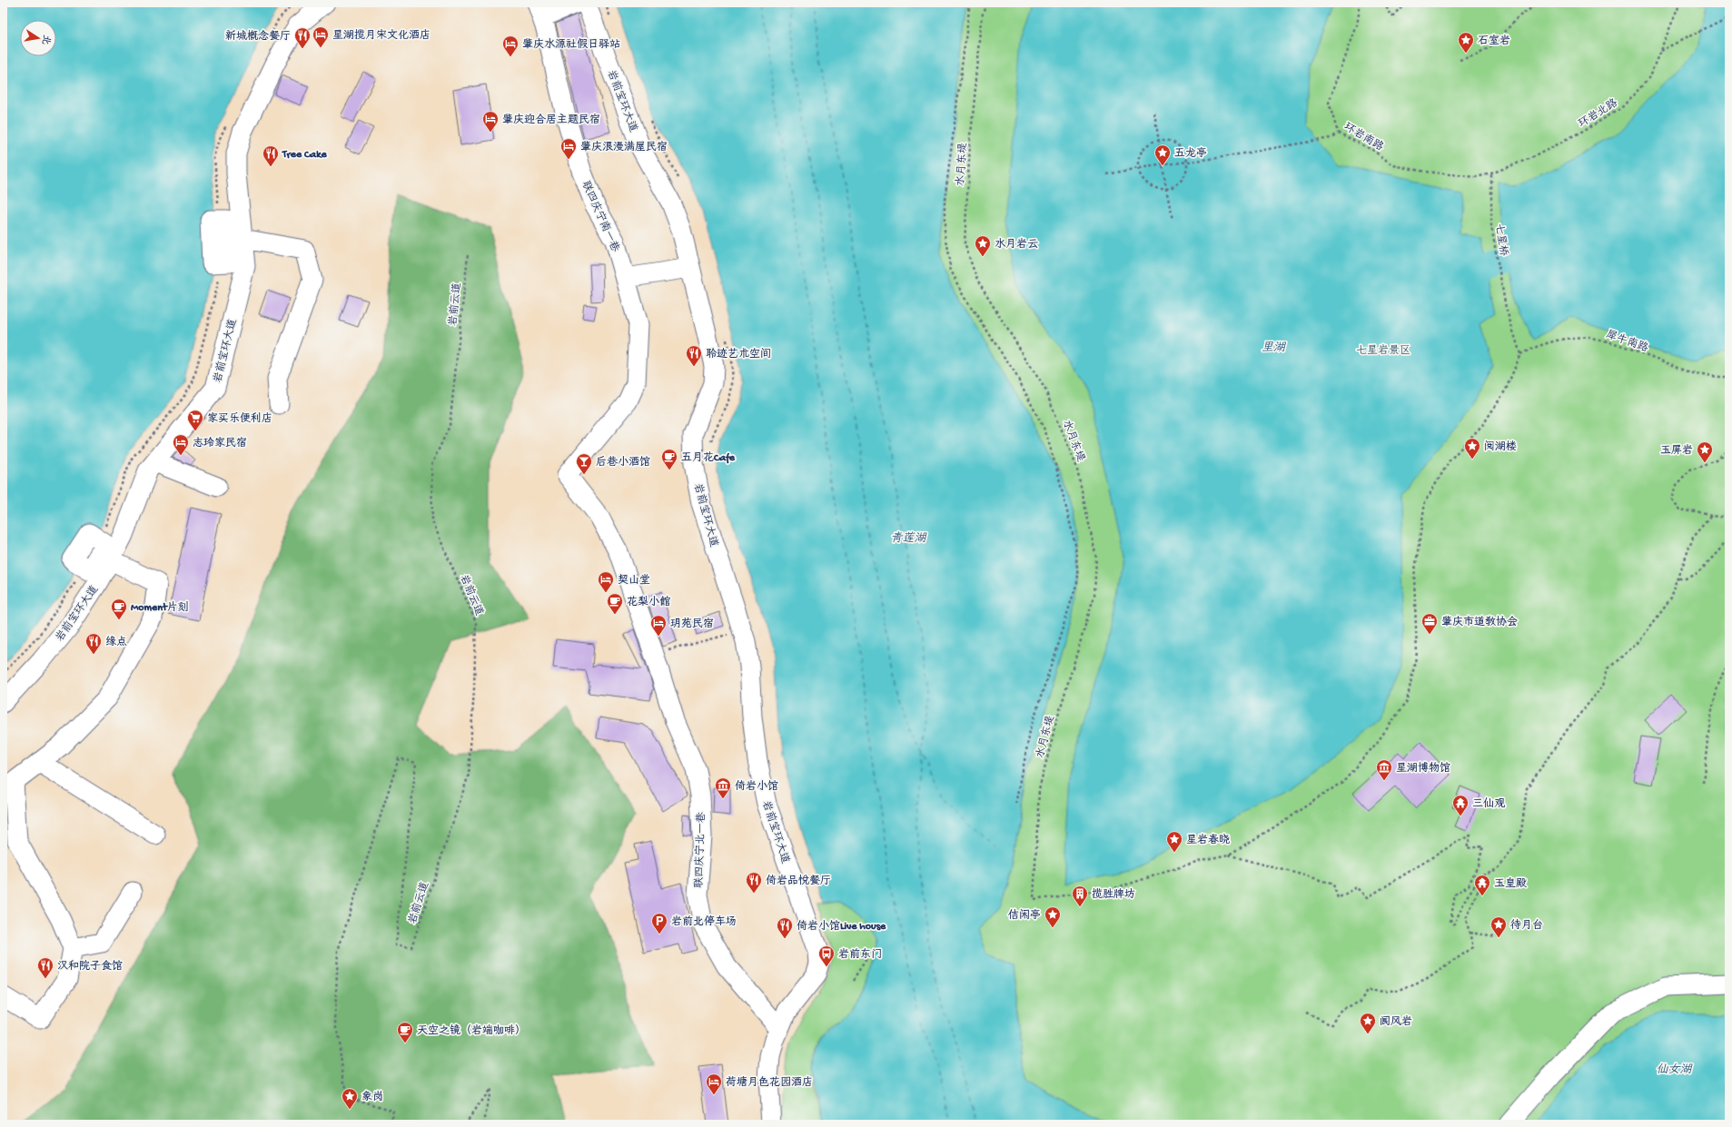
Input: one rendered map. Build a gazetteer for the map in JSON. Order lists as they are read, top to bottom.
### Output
{
  "streets": {
    "street": ["岩前宝环大道", "联四庆宁南一巷", "联四庆宁北一巷"],
    "path": [
      "环岩北路",
      "环岩南路",
      "水月东堤",
      "七星桥",
      "岩前云道",
      "犀牛南路"
    ]
  },
  "crossings": [
    ["岩前宝环大道", "联四庆宁北一巷"],
    ["环岩北路", "环岩南路"],
    ["环岩北路", "七星桥"],
    ["环岩南路", "七星桥"],
    ["联四庆宁南一巷", "联四庆宁北一巷"],
    ["七星桥", "犀牛南路"]
  ],
  "water": ["里湖", "青莲湖", "仙女湖"],
  "parks": ["七星岩景区"],
  "places": {
    "hotel": [
      "星湖揽月宋文化酒店",
      "肇庆水源社假日驿站",
      "肇庆迎合居主题民宿",
      "肇庆浪漫满屋民宿",
      "志玲家民宿",
      "契山堂",
      "玥苑民宿",
      "荷塘月色花园酒店"
    ],
    "restaurant": [
      "新城概念餐厅",
      "Tree Cake",
      "聆迹艺术空间",
      "缘点",
      "倚岩品悦餐厅",
      "倚岩小馆Live house",
      "汉和院子食馆"
    ],
    "place": [
      "石室岩",
      "五龙亭",
      "水月岩云",
      "阅湖楼",
      "玉屏岩",
      "星岩春晓",
      "佶闲亭",
      "待月台",
      "阆风岩",
      "象岗"
    ],
    "supermarket": ["家买乐便利店"],
    "cafe": [
      "五月花Cafe",
      "花梨小館",
      "Moment片刻",
      "天空之镜（岩端咖啡）"
    ],
    "bar": ["后巷小酒馆"],
    "office": ["肇庆市道教协会"],
    "museum": ["星湖博物馆", "倚岩小馆"],
    "temple": ["三仙观", "玉皇殿"],
    "building": ["揽胜牌坊"],
    "parking": ["岩前北停车场"],
    "bus stop": ["岩前东门"]
  },
  "north": "right"
}
